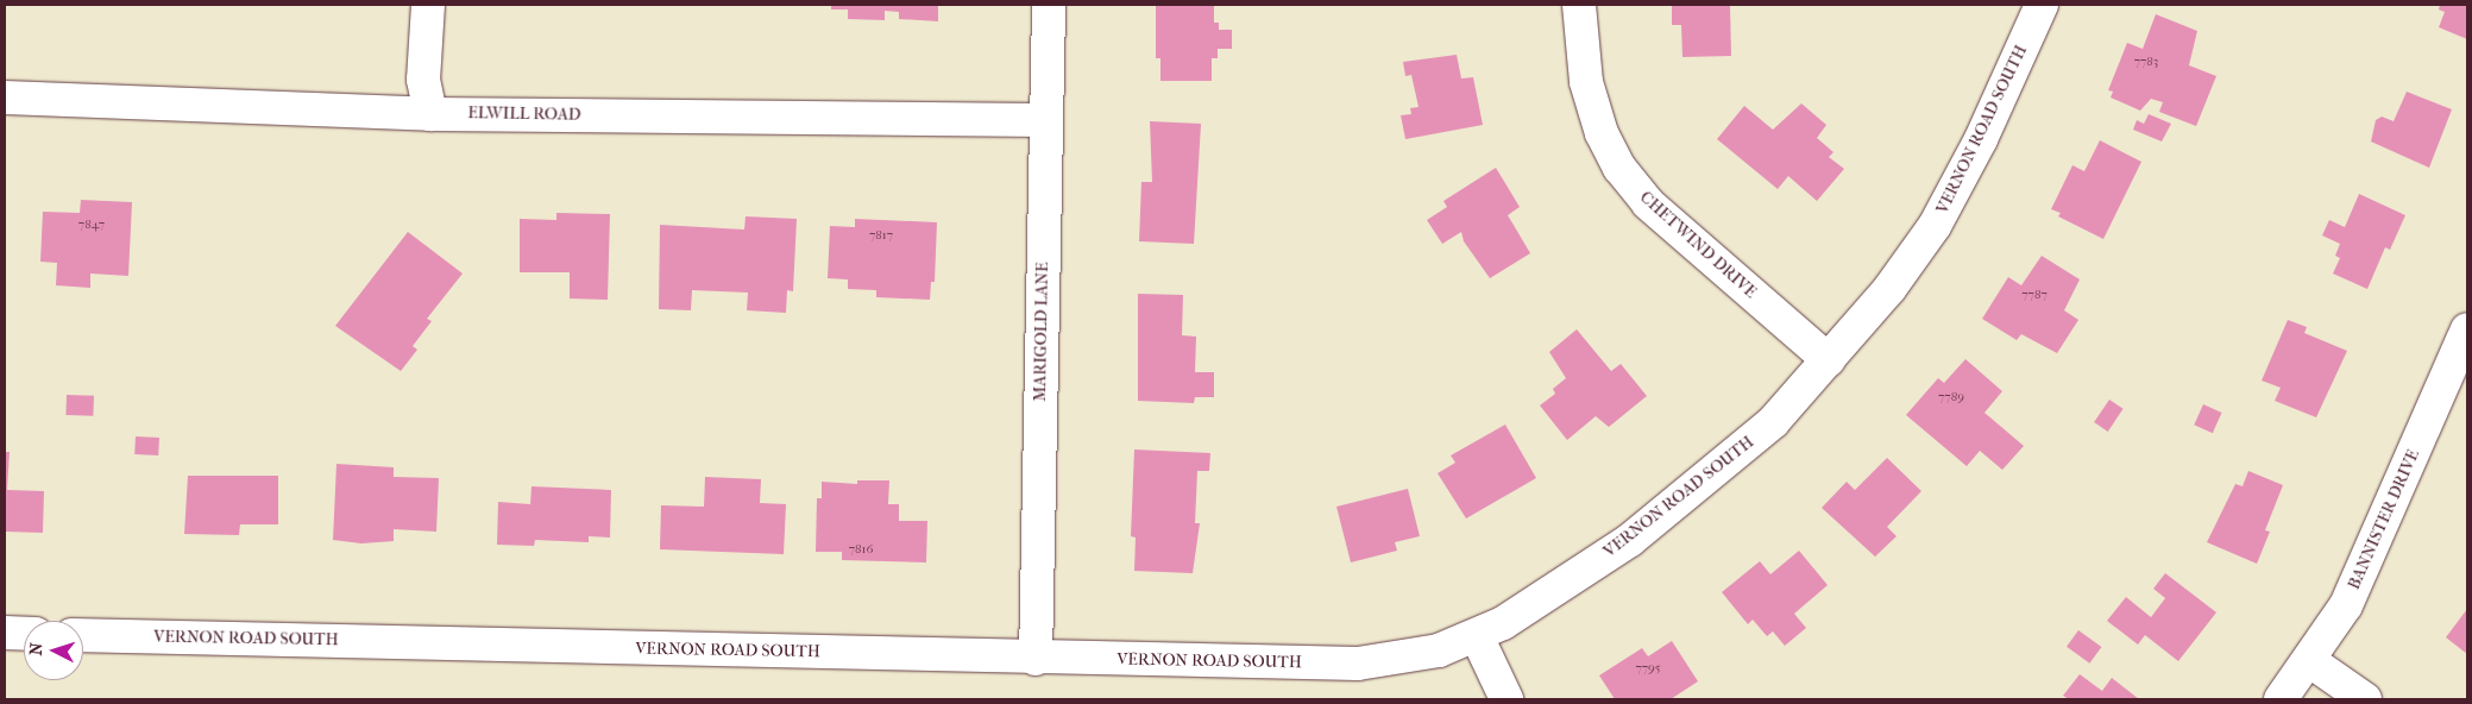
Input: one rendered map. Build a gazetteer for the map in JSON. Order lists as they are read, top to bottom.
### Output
{
  "streets": {
    "street": [
      "ELWILL ROAD",
      "VERNON ROAD SOUTH",
      "CHETWIND DRIVE",
      "MARIGOLD LANE",
      "BANNISTER DRIVE"
    ]
  },
  "crossings": [
    ["ELWILL ROAD", "MARIGOLD LANE"],
    ["VERNON ROAD SOUTH", "CHETWIND DRIVE"],
    ["VERNON ROAD SOUTH", "MARIGOLD LANE"]
  ],
  "house_numbers": [
    "7783",
    "7847",
    "7817",
    "7787",
    "7789",
    "7816",
    "7795"
  ],
  "north": "left"
}
